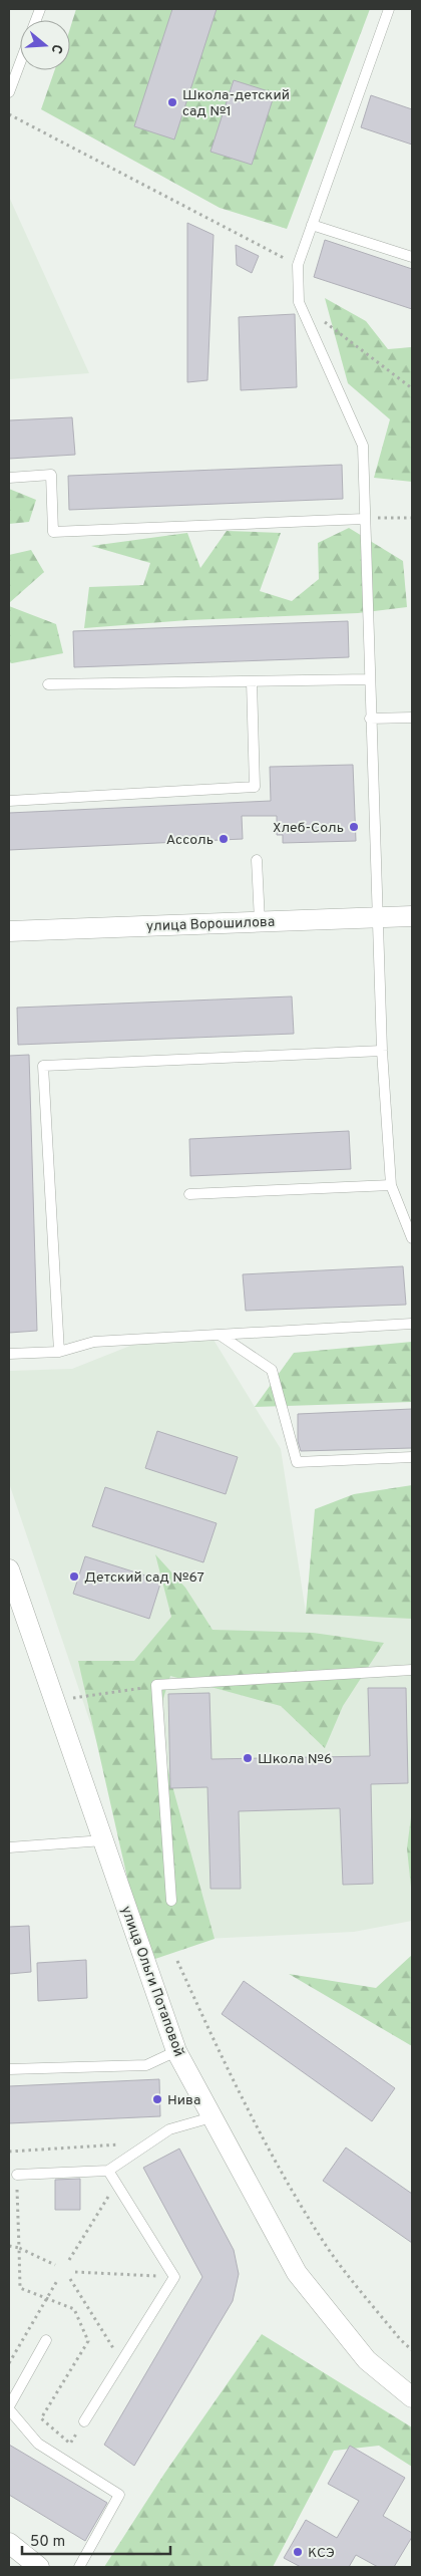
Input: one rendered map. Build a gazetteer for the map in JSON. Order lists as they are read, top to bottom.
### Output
{
  "streets": {
    "street": ["улица Ворошилова", "улица Ольги Потаповой"]
  },
  "places": [
    "Школа-детский сад №1",
    "Хлеб-Соль",
    "Ассоль",
    "Детский сад №67",
    "Школа №6",
    "Нива",
    "КСЭ"
  ],
  "scale_bar": "50 m",
  "north": "right"
}
